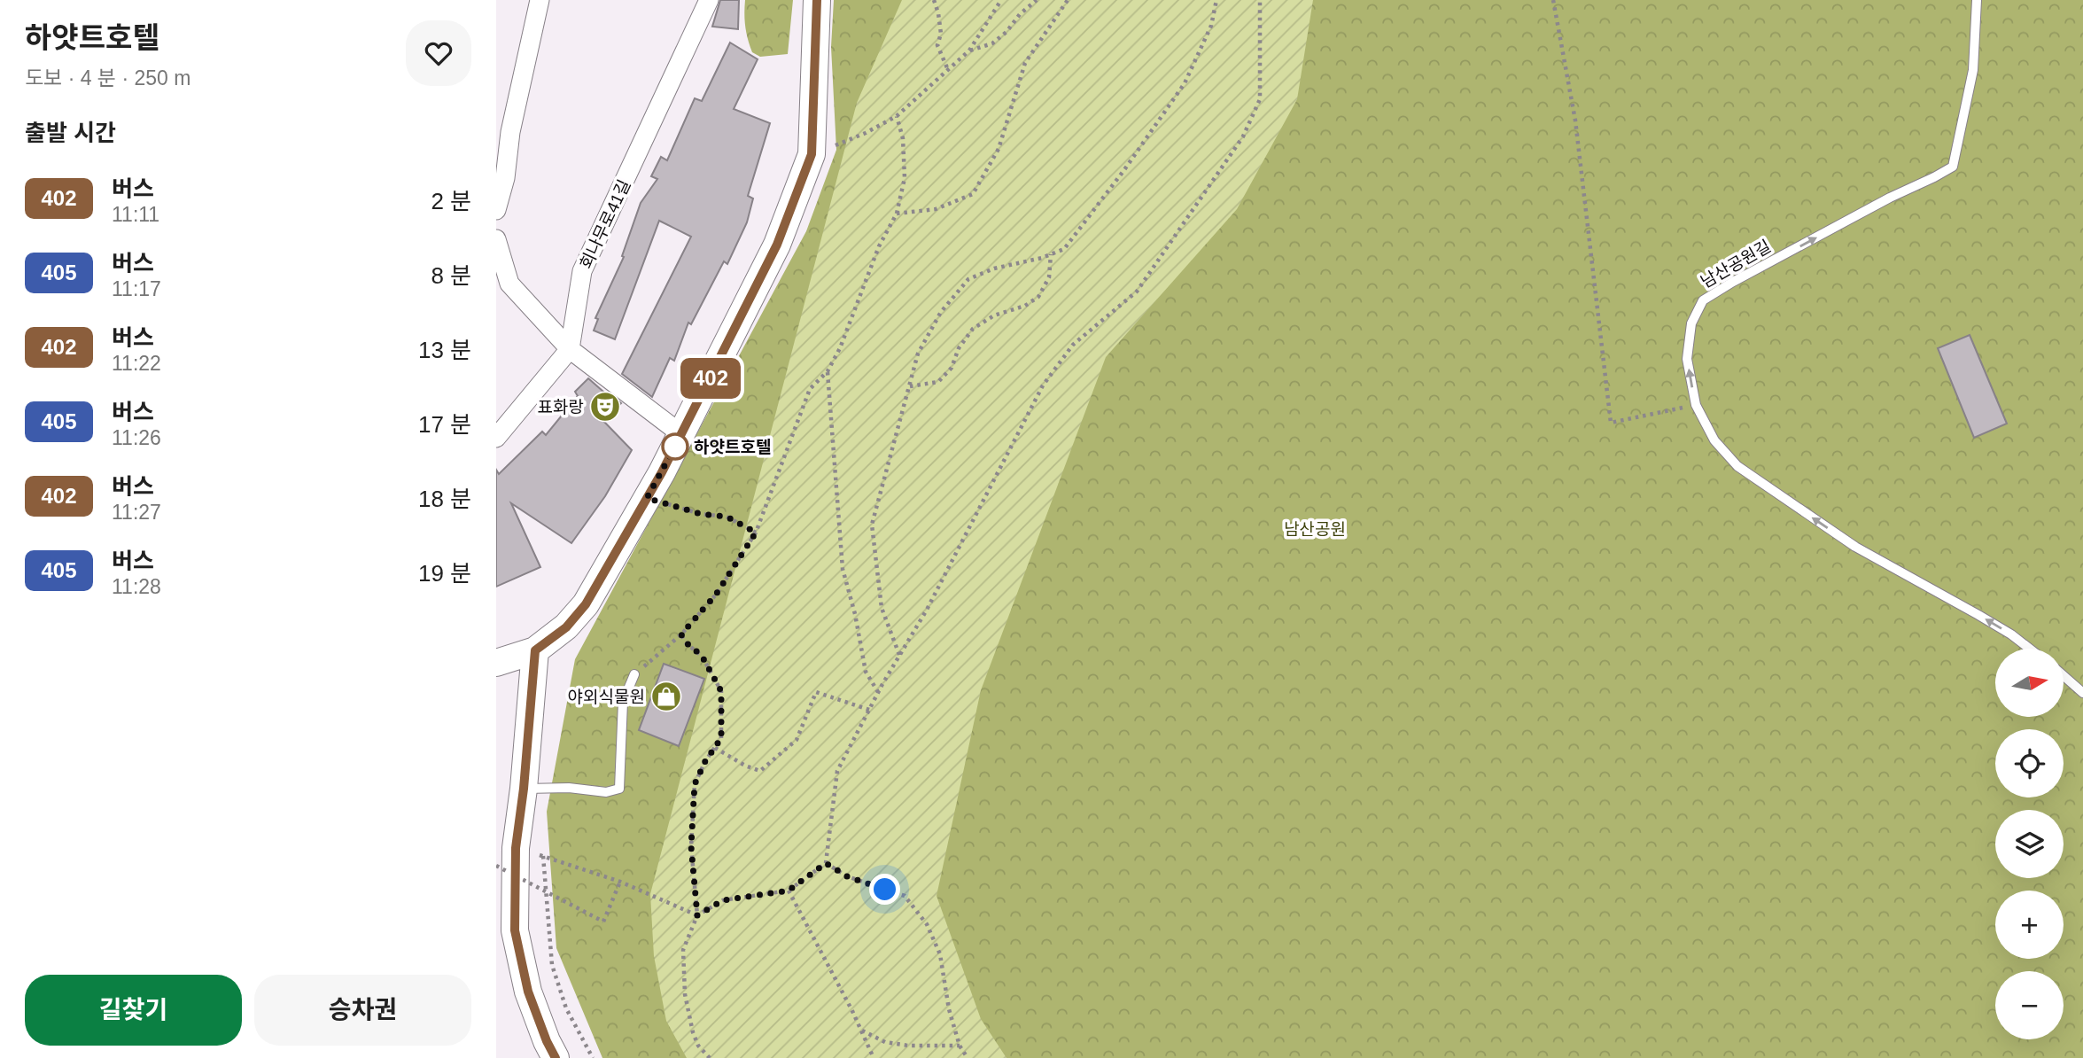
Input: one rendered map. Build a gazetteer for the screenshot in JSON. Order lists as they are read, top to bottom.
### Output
{
  "streets": {
    "street": ["회나무로41길"],
    "lane": ["남산공원길"]
  },
  "parks": ["남산공원"],
  "places": {
    "theatre": ["표화랑"],
    "other": ["하얏트호텔"],
    "shop": ["야외식물원"]
  },
  "lines": ["bus line 402"],
  "north": "right",
  "page": {
    "heading": [
      ["하얏트호텔", "도보 · 4 분 · 250 m"],
      "출발 시간"
    ],
    "on_map": "402",
    "list": [
      {
        "mark": "402",
        "name": "버스",
        "note": "11:11",
        "value": "2 분"
      },
      {
        "mark": "405",
        "name": "버스",
        "note": "11:17",
        "value": "8 분"
      },
      {
        "mark": "402",
        "name": "버스",
        "note": "11:22",
        "value": "13 분"
      },
      {
        "mark": "405",
        "name": "버스",
        "note": "11:26",
        "value": "17 분"
      },
      {
        "mark": "402",
        "name": "버스",
        "note": "11:27",
        "value": "18 분"
      },
      {
        "mark": "405",
        "name": "버스",
        "note": "11:28",
        "value": "19 분"
      }
    ],
    "map_buttons": ["+", "−"],
    "buttons": ["길찾기", "승차권"]
  }
}
